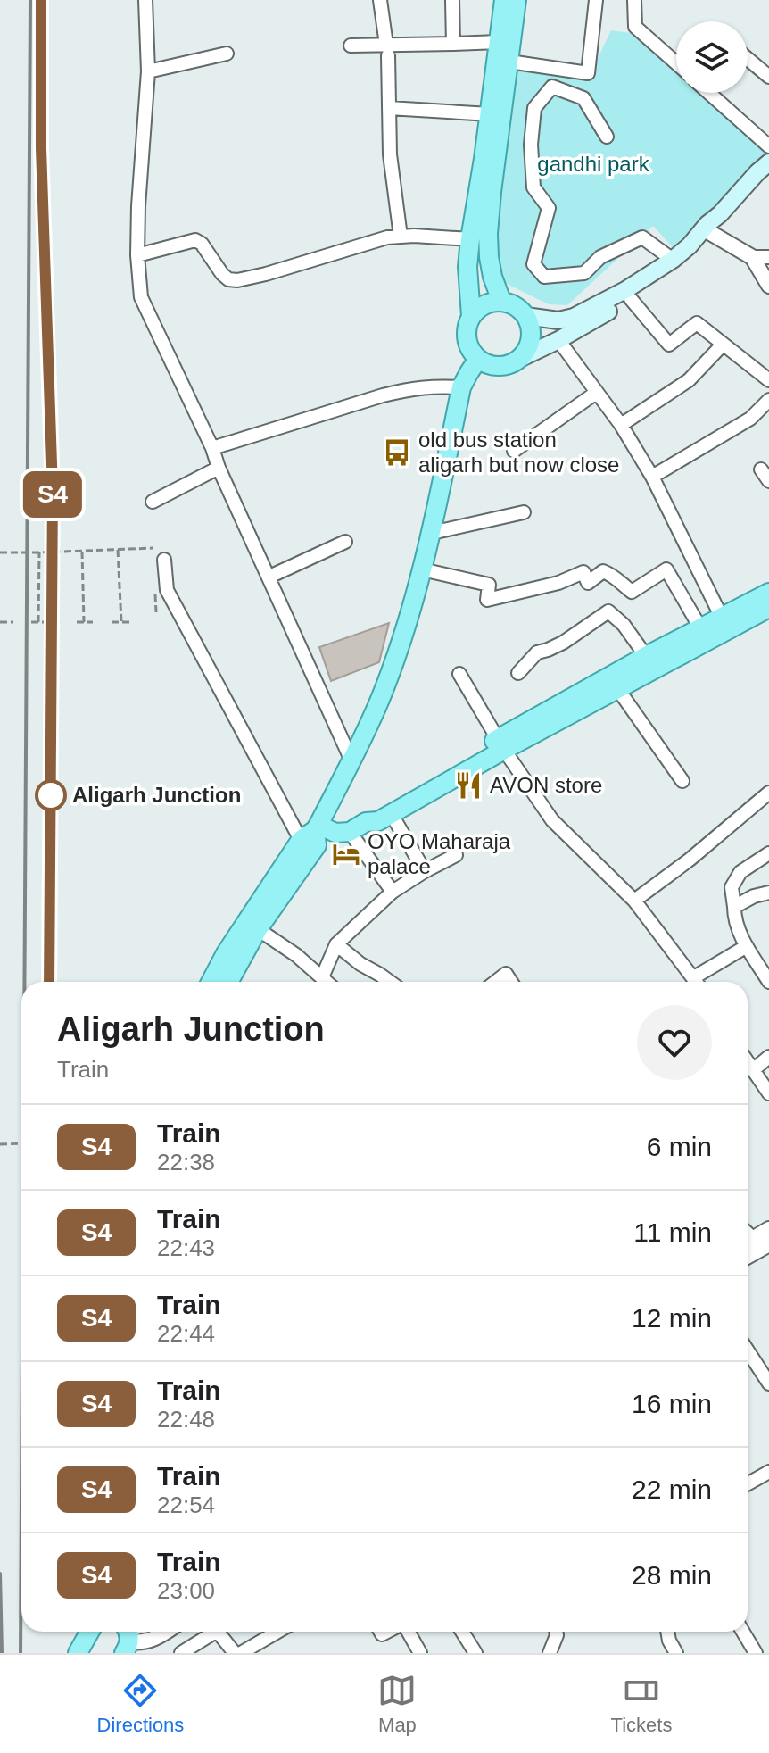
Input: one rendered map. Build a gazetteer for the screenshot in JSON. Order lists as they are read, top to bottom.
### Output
{
  "parks": ["gandhi park"],
  "places": {
    "bus stop": ["old bus station aligarh but now close"],
    "restaurant": ["AVON store"],
    "other": ["Aligarh Junction"],
    "hotel": ["OYO Maharaja palace"]
  },
  "page": {
    "on_map": "S4",
    "heading": ["Aligarh Junction", "Train"],
    "list": [
      {
        "mark": "S4",
        "name": "Train",
        "note": "22:38",
        "value": "6 min"
      },
      {
        "mark": "S4",
        "name": "Train",
        "note": "22:43",
        "value": "11 min"
      },
      {
        "mark": "S4",
        "name": "Train",
        "note": "22:44",
        "value": "12 min"
      },
      {
        "mark": "S4",
        "name": "Train",
        "note": "22:48",
        "value": "16 min"
      },
      {
        "mark": "S4",
        "name": "Train",
        "note": "22:54",
        "value": "22 min"
      },
      {
        "mark": "S4",
        "name": "Train",
        "note": "23:00",
        "value": "28 min"
      }
    ],
    "tabs": ["Directions", "Map", "Tickets"]
  }
}
